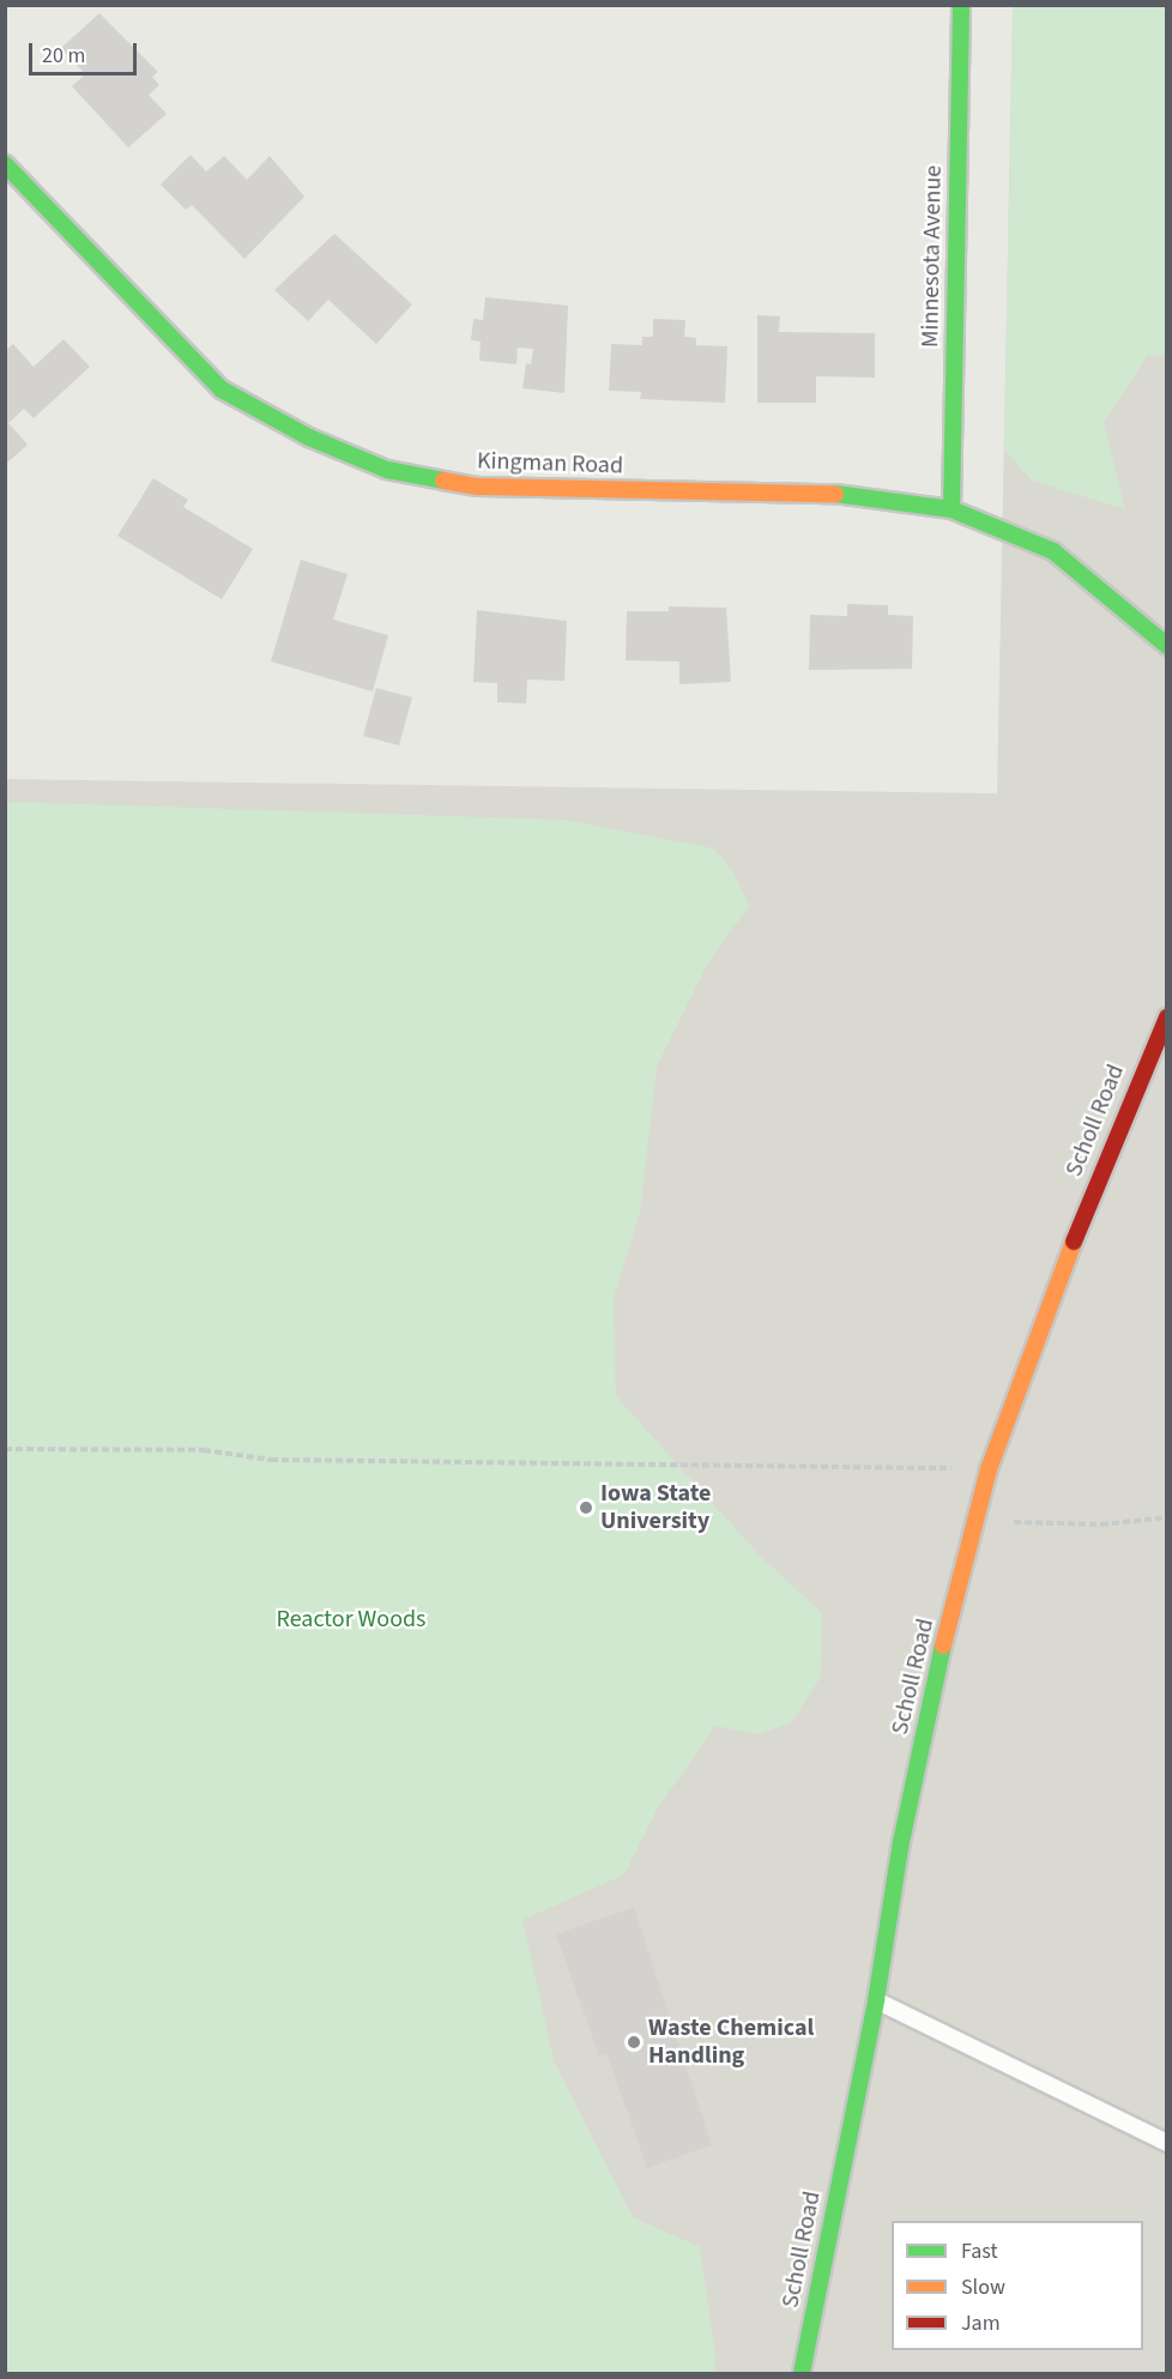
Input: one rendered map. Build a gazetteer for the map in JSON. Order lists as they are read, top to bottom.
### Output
{
  "streets": {
    "street": ["Minnesota Avenue", "Kingman Road", "Scholl Road"]
  },
  "crossings": [
    ["Minnesota Avenue", "Kingman Road"]
  ],
  "parks": ["Reactor Woods"],
  "places": ["Iowa State University", "Waste Chemical Handling"],
  "legend": ["Fast", "Slow", "Jam"],
  "scale_bar": "20 m"
}
